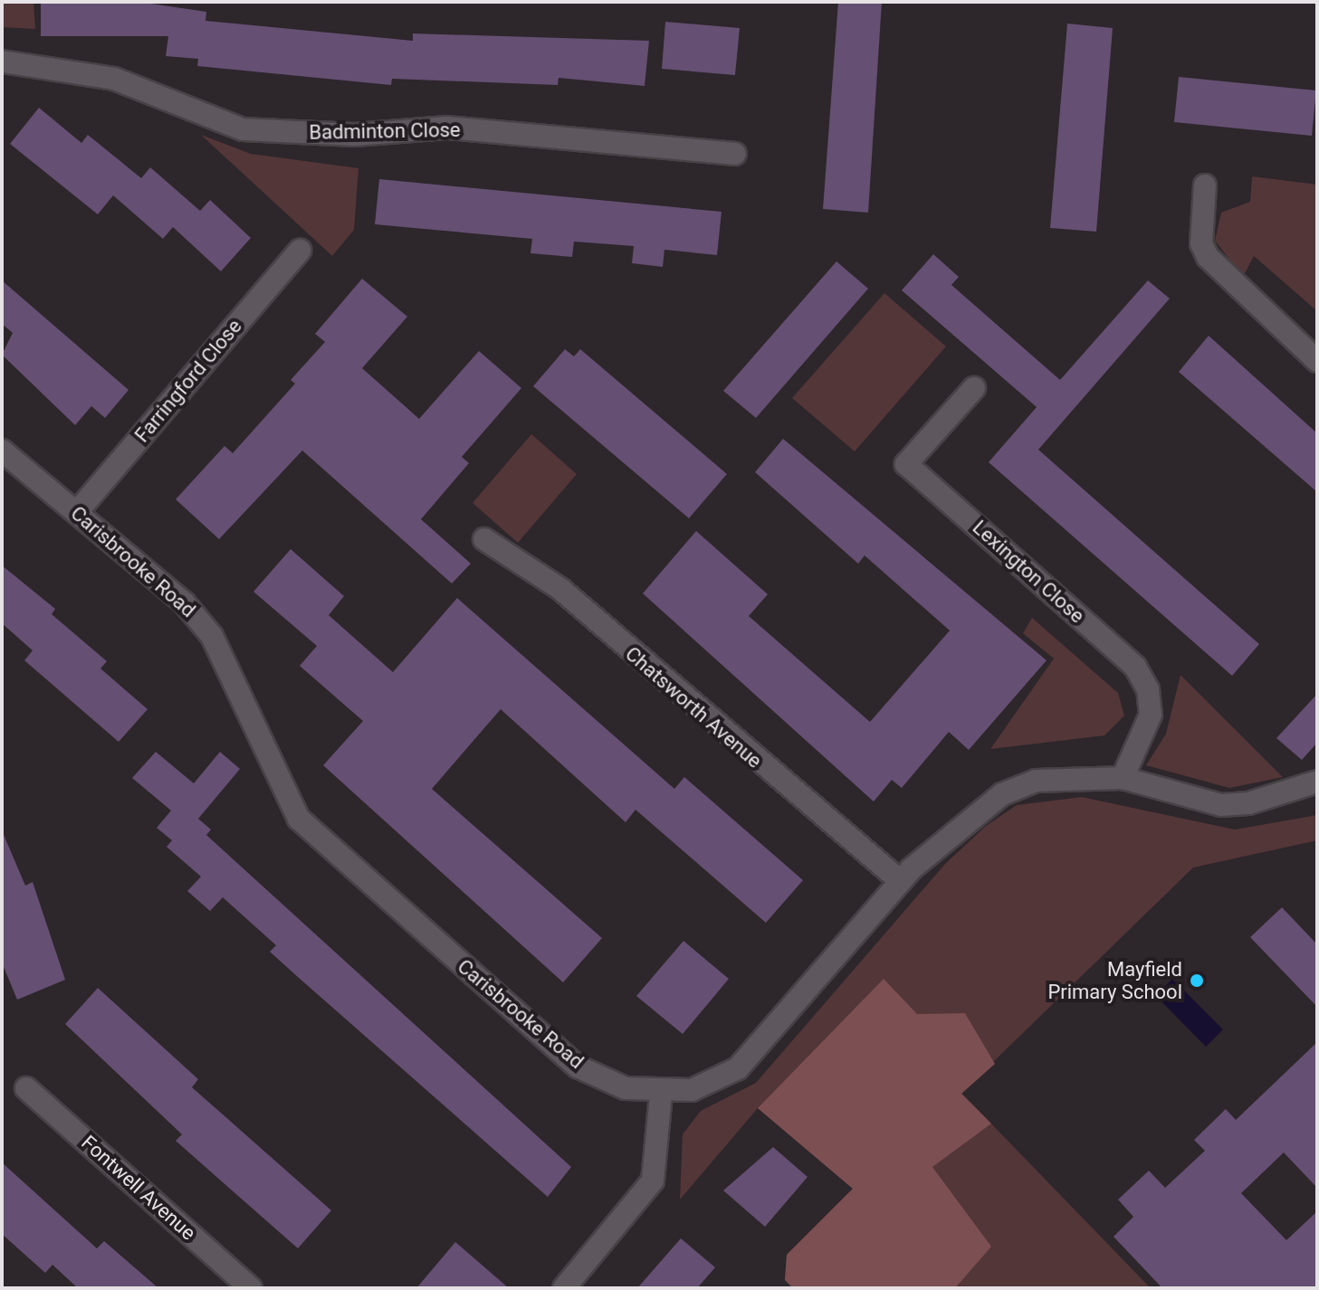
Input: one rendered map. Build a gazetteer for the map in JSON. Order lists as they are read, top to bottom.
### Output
{
  "streets": {
    "street": [
      "Badminton Close",
      "Farringford Close",
      "Carisbrooke Road",
      "Lexington Close",
      "Chatsworth Avenue",
      "Fontwell Avenue"
    ]
  },
  "crossings": [
    ["Farringford Close", "Carisbrooke Road"],
    ["Carisbrooke Road", "Lexington Close"],
    ["Carisbrooke Road", "Chatsworth Avenue"]
  ],
  "places": ["Mayfield Primary School"]
}
